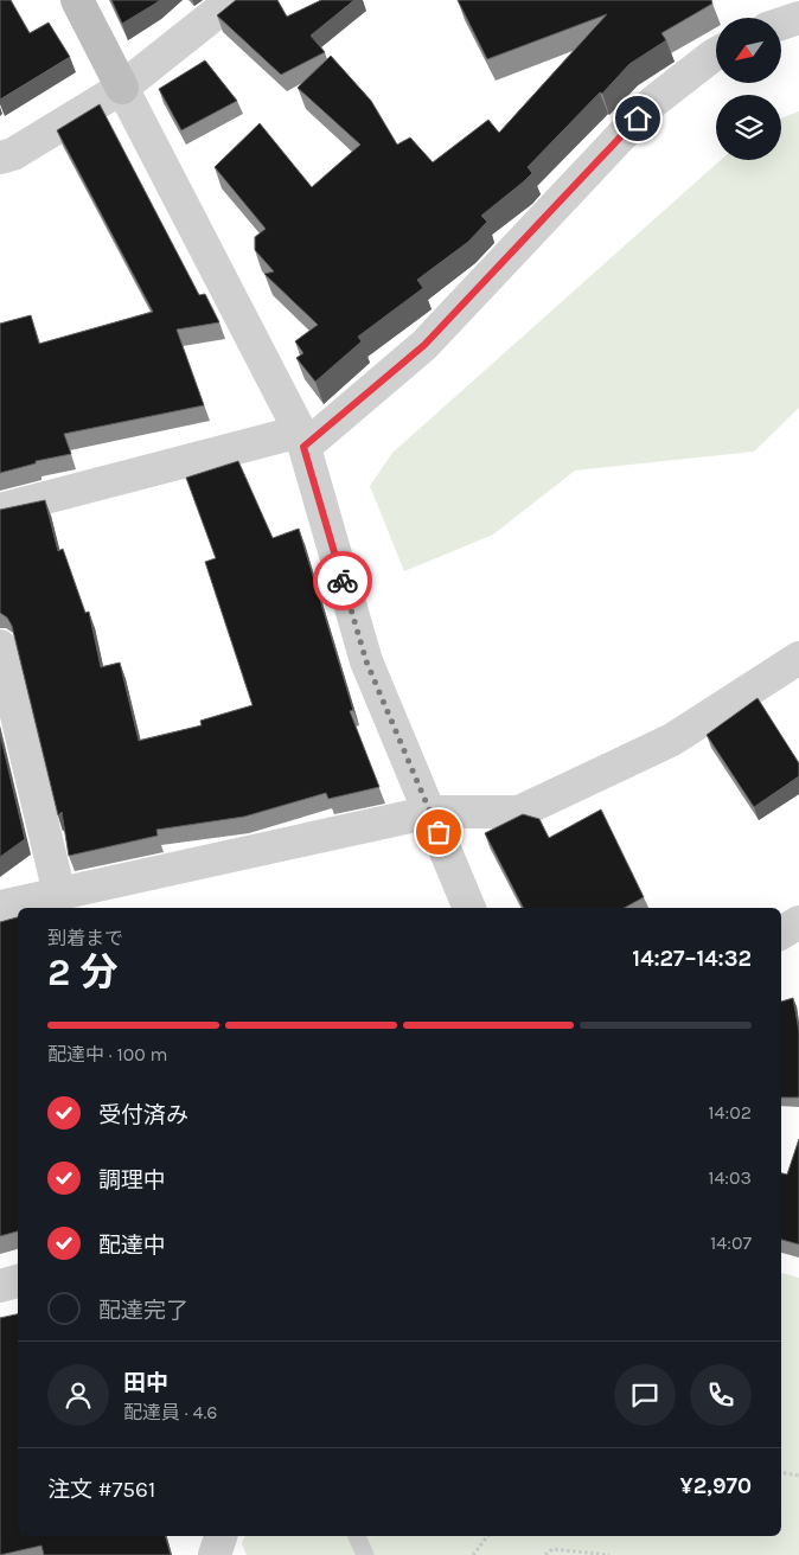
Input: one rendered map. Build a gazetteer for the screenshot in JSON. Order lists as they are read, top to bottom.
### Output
{
  "north": "bottom left",
  "page": {
    "heading": ["2 分", "到着まで", "14:27–14:32"],
    "panel": [
      "田中",
      "配達員 · 4.6",
      "注文 #7561",
      "¥2,970"
    ],
    "bar": "配達中 · 100 m",
    "list": [
      ["受付済み", "14:02"],
      ["調理中", "14:03"],
      ["配達中", "14:07"],
      "配達完了"
    ]
  }
}
